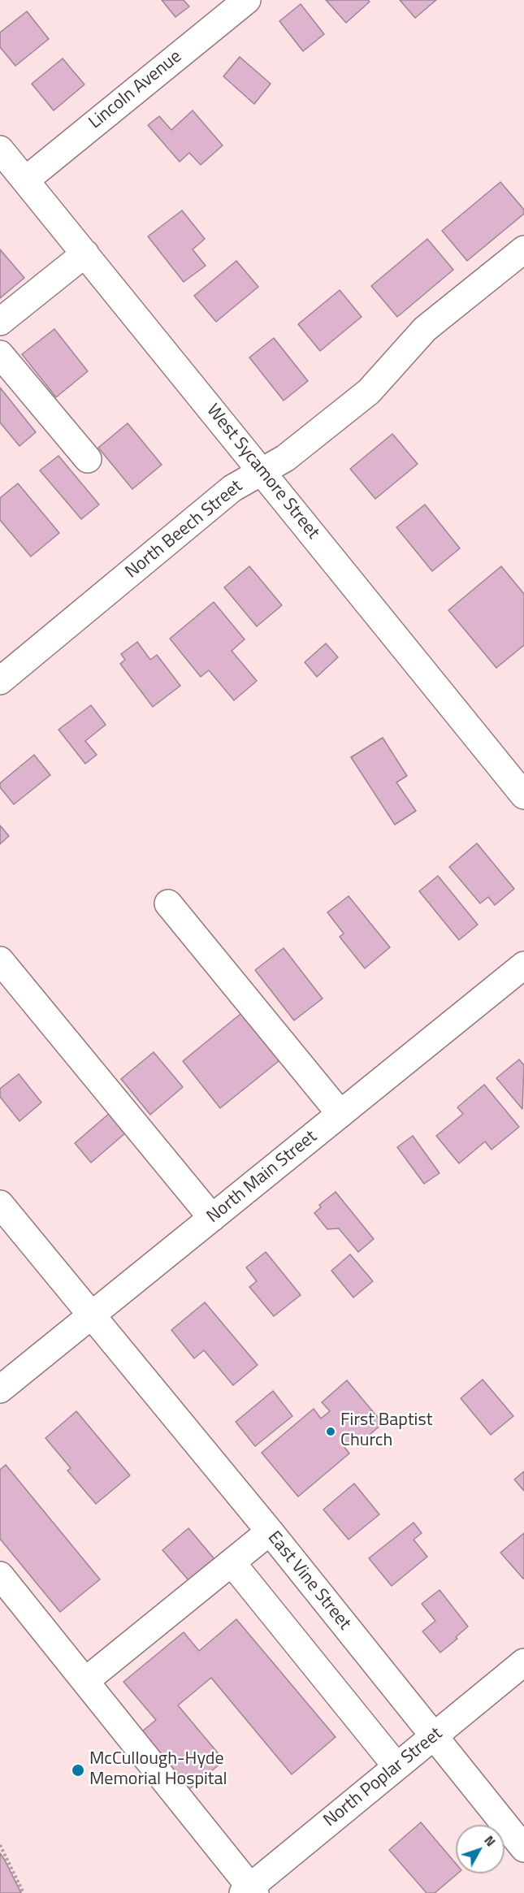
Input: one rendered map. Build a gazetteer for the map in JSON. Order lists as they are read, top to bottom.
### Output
{
  "streets": {
    "street": [
      "Lincoln Avenue",
      "West Sycamore Street",
      "North Beech Street",
      "North Main Street",
      "East Vine Street",
      "North Poplar Street"
    ]
  },
  "crossings": [
    ["Lincoln Avenue", "West Sycamore Street"],
    ["West Sycamore Street", "North Beech Street"],
    ["North Main Street", "East Vine Street"],
    ["East Vine Street", "North Poplar Street"]
  ],
  "places": ["First Baptist Church", "McCullough-Hyde Memorial Hospital"],
  "north": "top right"
}
